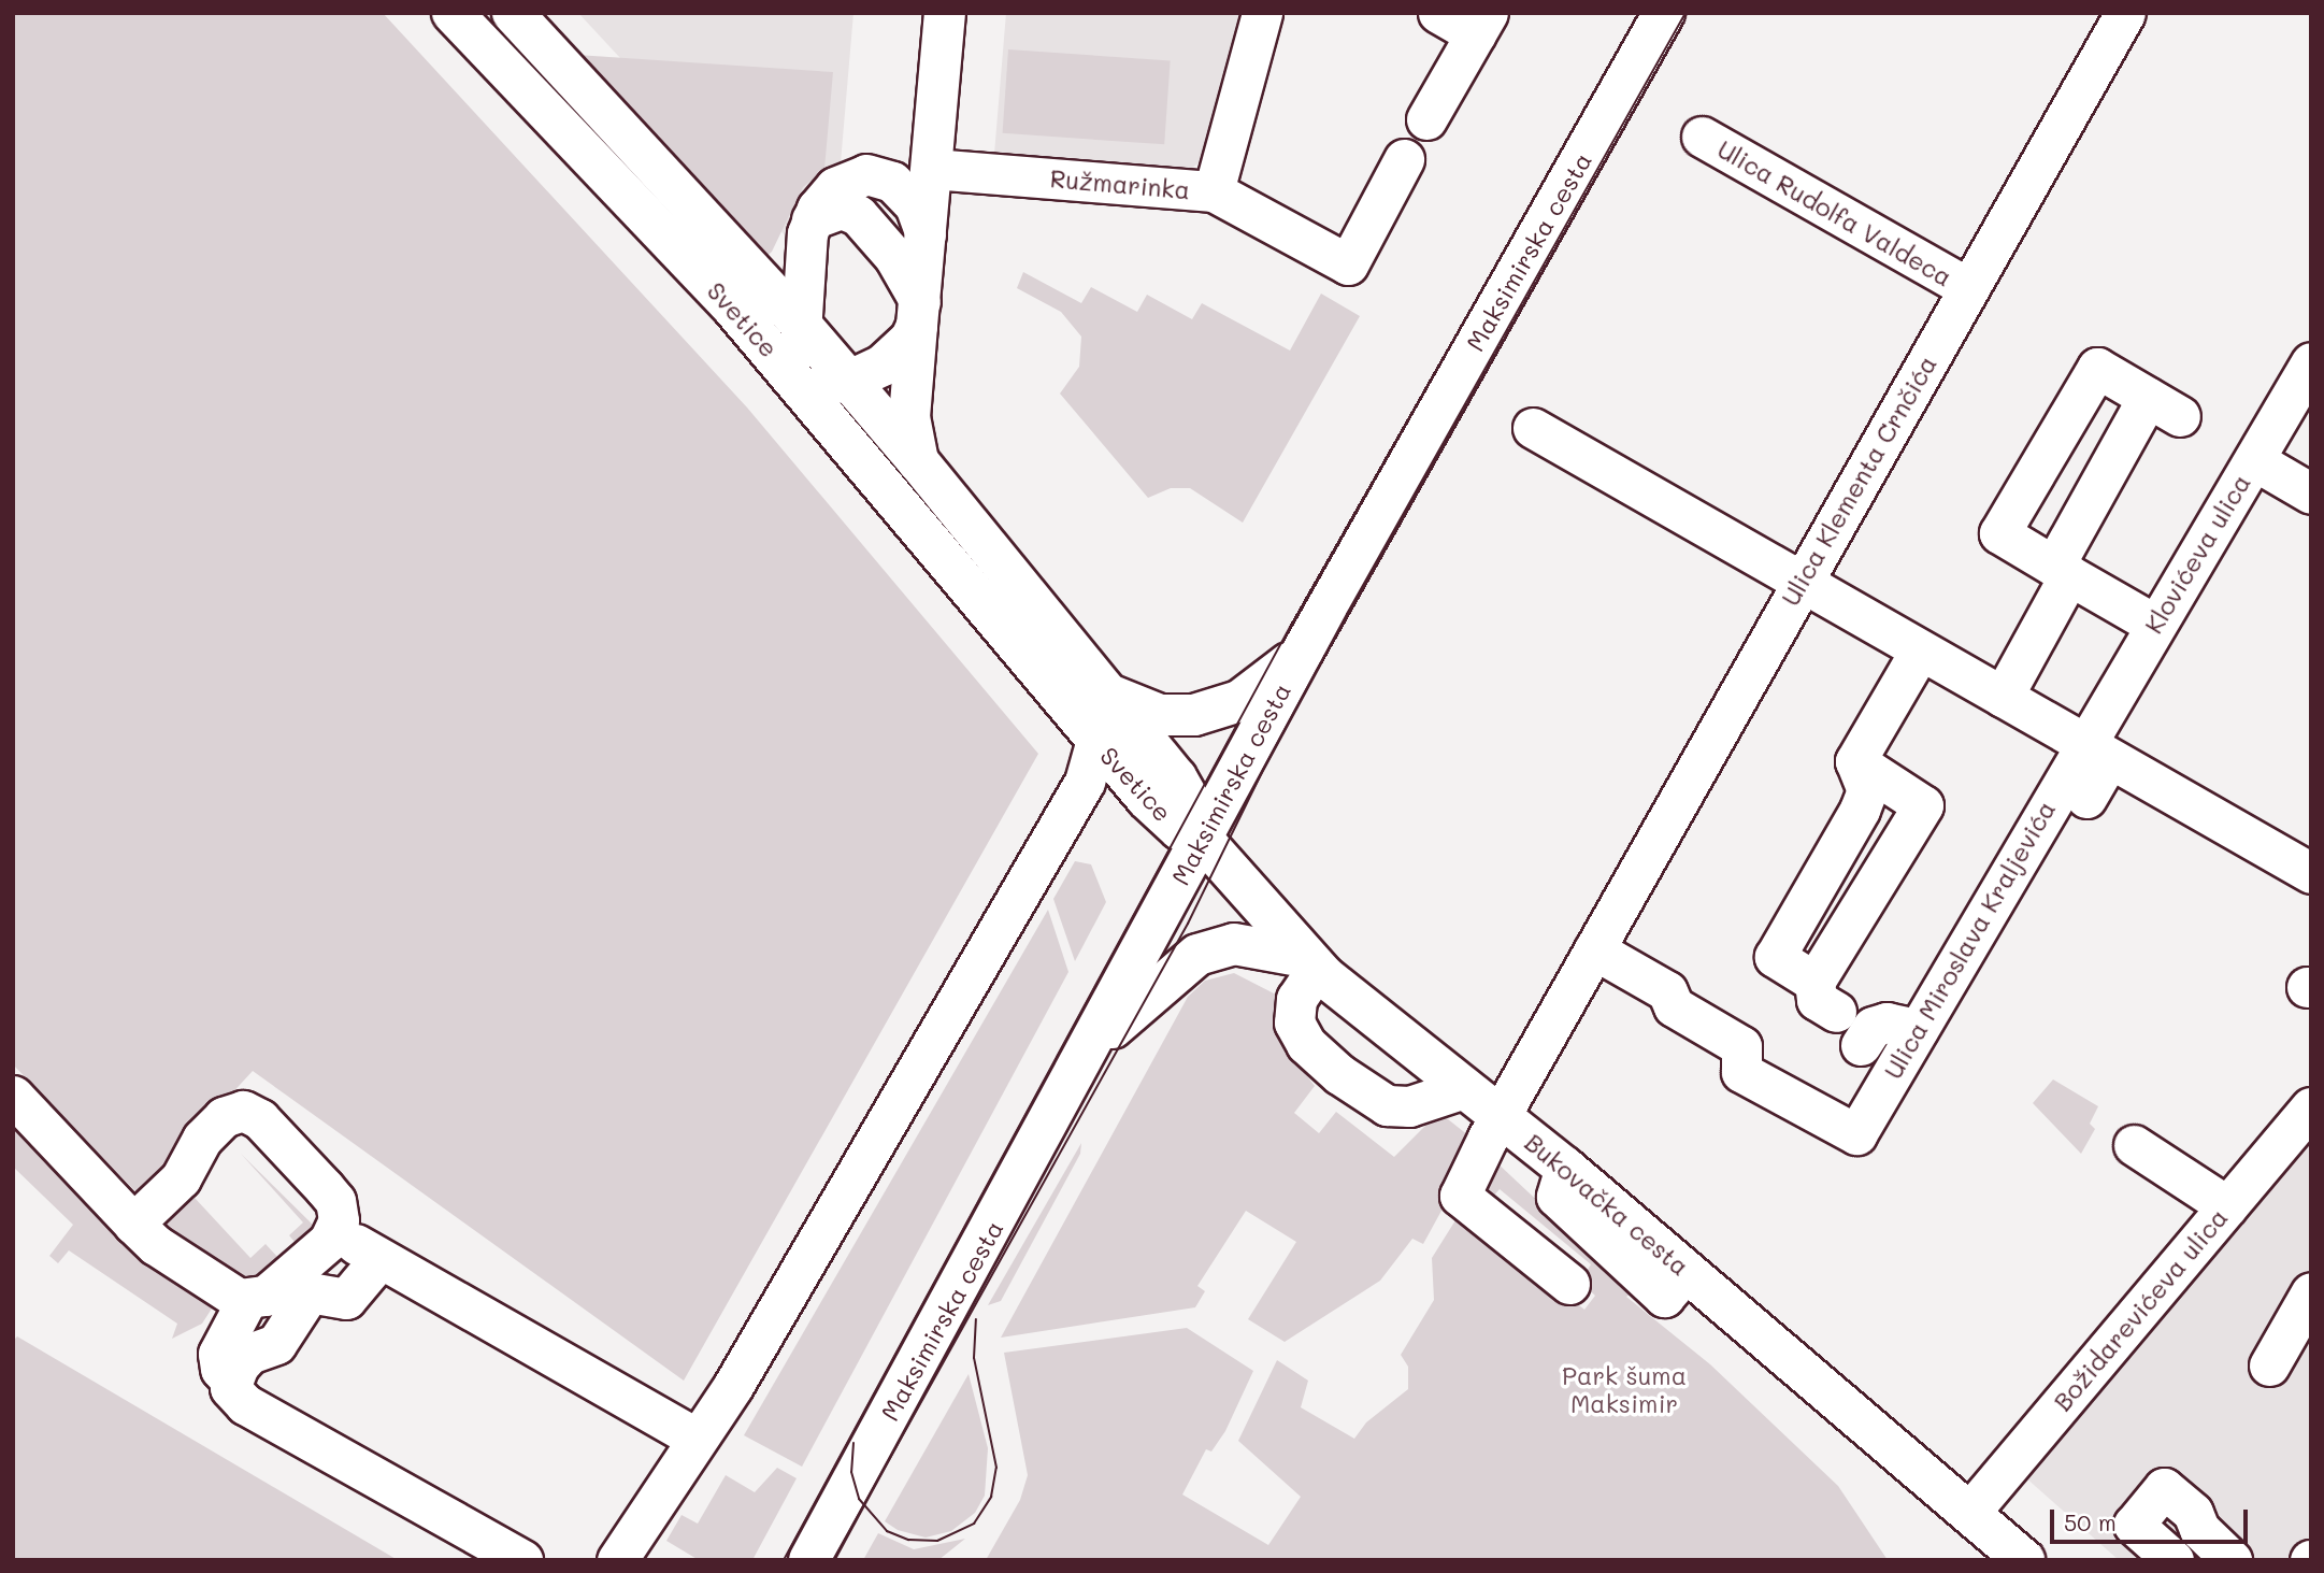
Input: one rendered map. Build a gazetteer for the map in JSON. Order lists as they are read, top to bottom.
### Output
{
  "streets": {
    "main road": ["Maksimirska cesta", "Svetice", "Bukovačka cesta"],
    "street": [
      "Ružmarinka",
      "Ulica Rudolfa Valdeca",
      "Ulica Klementa Crnčića",
      "Klovićeva ulica",
      "Ulica Miroslava Kraljevića",
      "Božidarevićeva ulica"
    ]
  },
  "crossings": [
    ["Ulica Rudolfa Valdeca", "Ulica Klementa Crnčića"],
    ["Maksimirska cesta", "Svetice"],
    ["Maksimirska cesta", "Bukovačka cesta"],
    ["Svetice", "Bukovačka cesta"],
    ["Ulica Klementa Crnčića", "Ulica Miroslava Kraljevića"],
    ["Ulica Klementa Crnčića", "Bukovačka cesta"],
    ["Klovićeva ulica", "Ulica Miroslava Kraljevića"],
    ["Bukovačka cesta", "Božidarevićeva ulica"]
  ],
  "parks": ["Park šuma Maksimir"],
  "scale_bar": "50 m"
}
